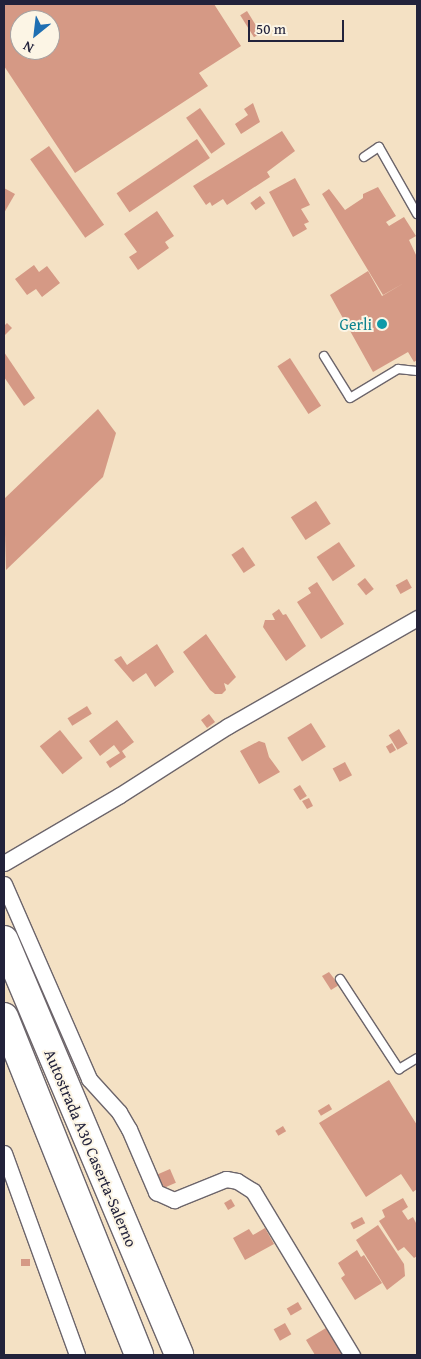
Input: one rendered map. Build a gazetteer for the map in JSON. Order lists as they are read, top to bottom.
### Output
{
  "streets": {
    "highway": ["Autostrada A30 Caserta-Salerno"]
  },
  "places": ["Gerli"],
  "scale_bar": "50 m",
  "north": "bottom left"
}
